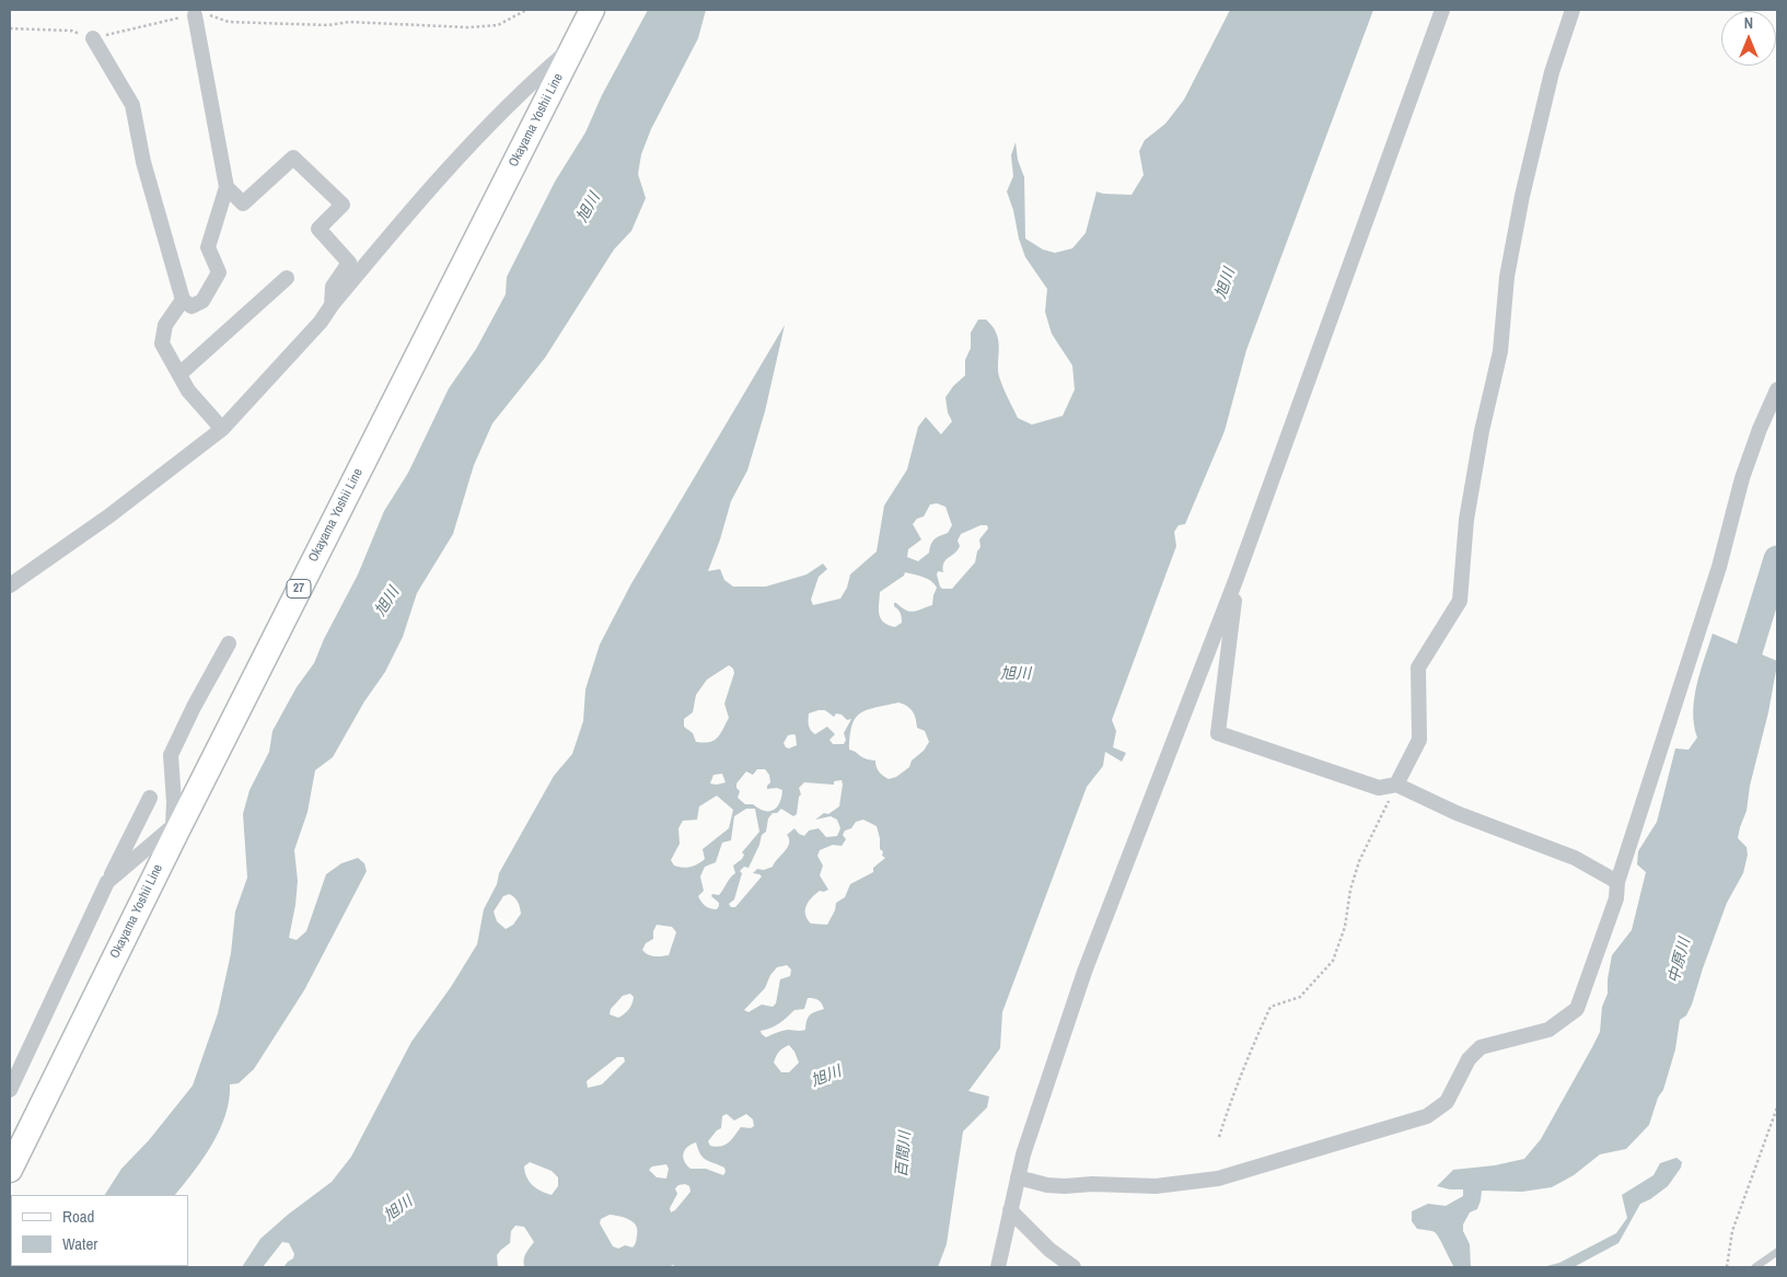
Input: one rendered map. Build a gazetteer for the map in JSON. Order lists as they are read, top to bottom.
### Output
{
  "streets": {
    "main road": ["Okayama Yoshii Line", "27"]
  },
  "water": ["旭川", "中原川", "百間川"],
  "legend": ["Road", "Water"],
  "north": "top"
}
